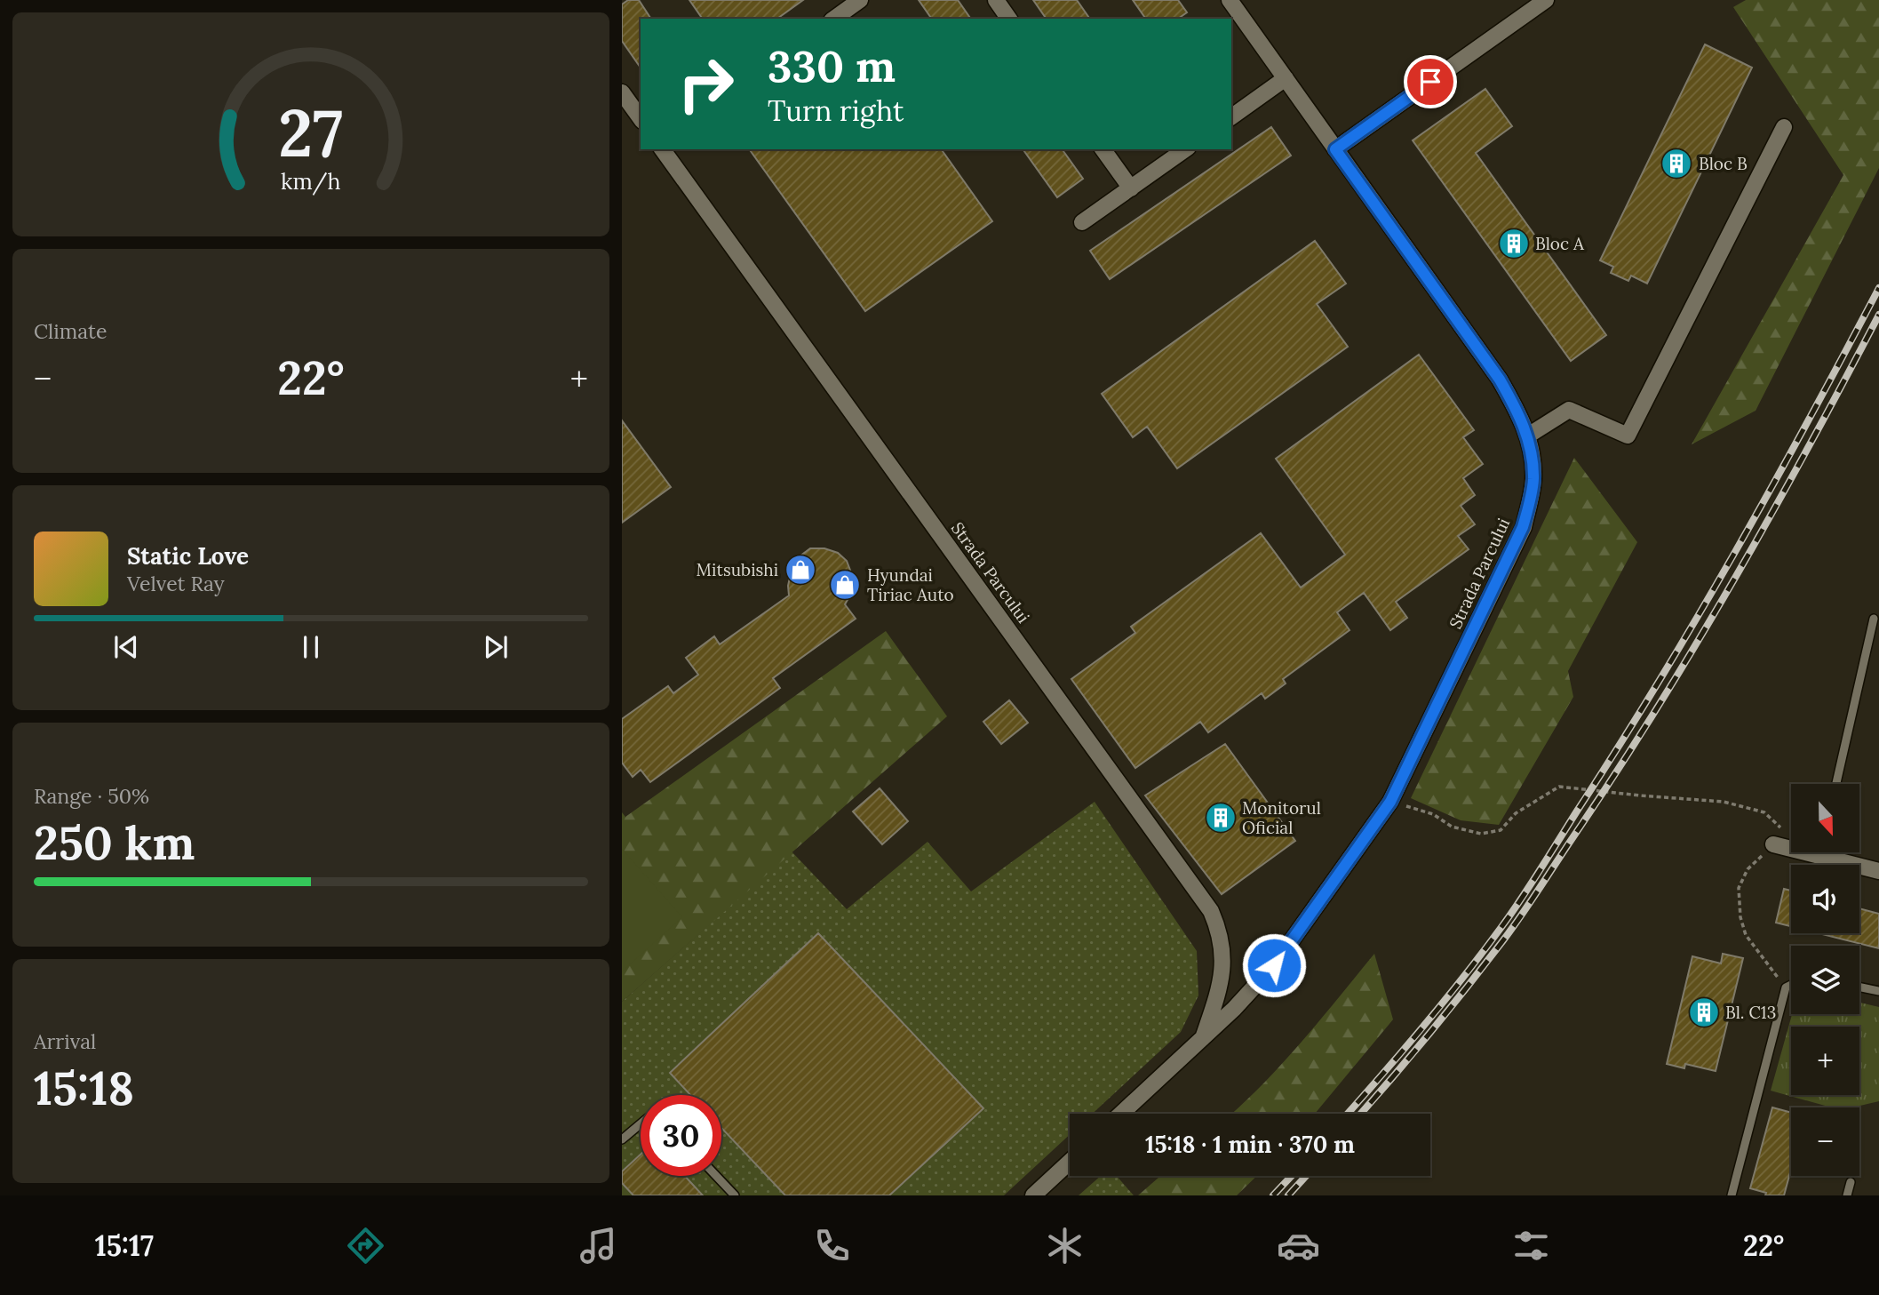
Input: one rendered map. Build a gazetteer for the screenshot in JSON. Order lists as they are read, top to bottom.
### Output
{
  "streets": {
    "street": ["Strada Parcului"]
  },
  "places": {
    "building": [
      "Bloc B",
      "Bloc A",
      "Monitorul Oficial",
      "Bl. C13"
    ],
    "shop": ["Mitsubishi", "Hyundai Tiriac Auto"]
  },
  "north": "bottom",
  "page": {
    "turn": ["330 m", "Turn right"],
    "tile": [
      "Climate",
      ["Range · 50%", "250 km"],
      ["Arrival", "15:18"]
    ],
    "heat": ["−", "22°", "+"],
    "song": ["Static Love", "Velvet Ray"],
    "map_buttons": ["+", "−"],
    "limit": "30",
    "trip": "15:18 · 1 min · 370 m",
    "tabs": ["15:17", "22°"],
    "gauge": ["27", "km/h"]
  }
}
